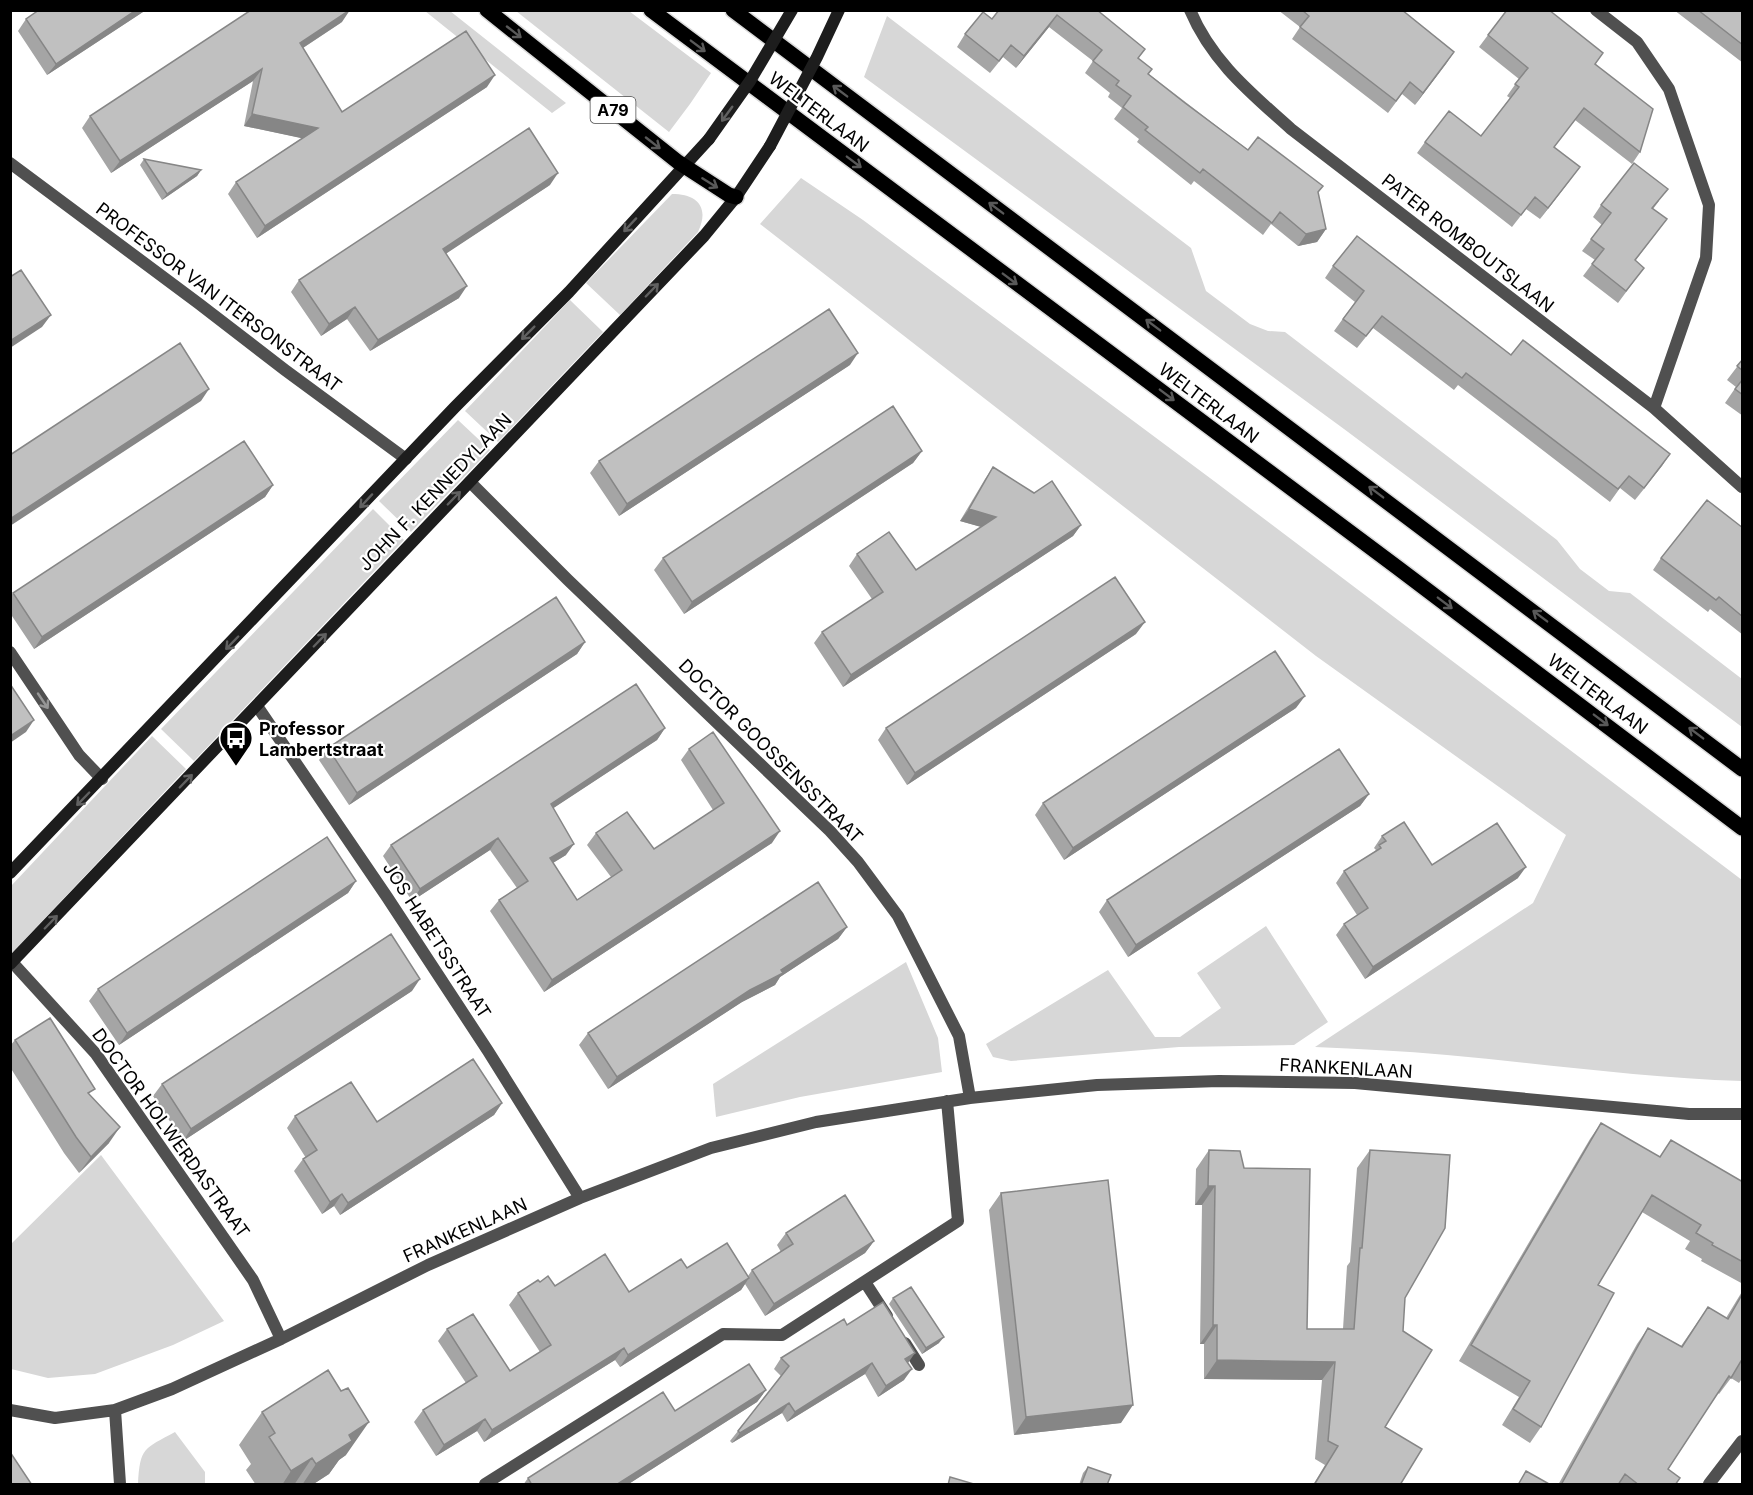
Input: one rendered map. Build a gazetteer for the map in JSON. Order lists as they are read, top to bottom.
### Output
{
  "streets": {
    "main road": ["A79", "WELTERLAAN"],
    "street": [
      "PATER ROMBOUTSLAAN",
      "PROFESSOR VAN ITERSONSTRAAT",
      "JOHN F. KENNEDYLAAN",
      "DOCTOR GOOSSENSSTRAAT",
      "JOS HABETSSTRAAT",
      "FRANKENLAAN",
      "DOCTOR HOLWERDASTRAAT"
    ]
  },
  "crossings": [
    ["A79", "JOHN F. KENNEDYLAAN"],
    ["JOHN F. KENNEDYLAAN", "DOCTOR GOOSSENSSTRAAT"],
    ["JOHN F. KENNEDYLAAN", "JOS HABETSSTRAAT"],
    ["JOHN F. KENNEDYLAAN", "DOCTOR HOLWERDASTRAAT"],
    ["DOCTOR GOOSSENSSTRAAT", "FRANKENLAAN"],
    ["JOS HABETSSTRAAT", "FRANKENLAAN"],
    ["FRANKENLAAN", "DOCTOR HOLWERDASTRAAT"]
  ],
  "places": {
    "bus stop": ["Professor Lambertstraat"]
  }
}
